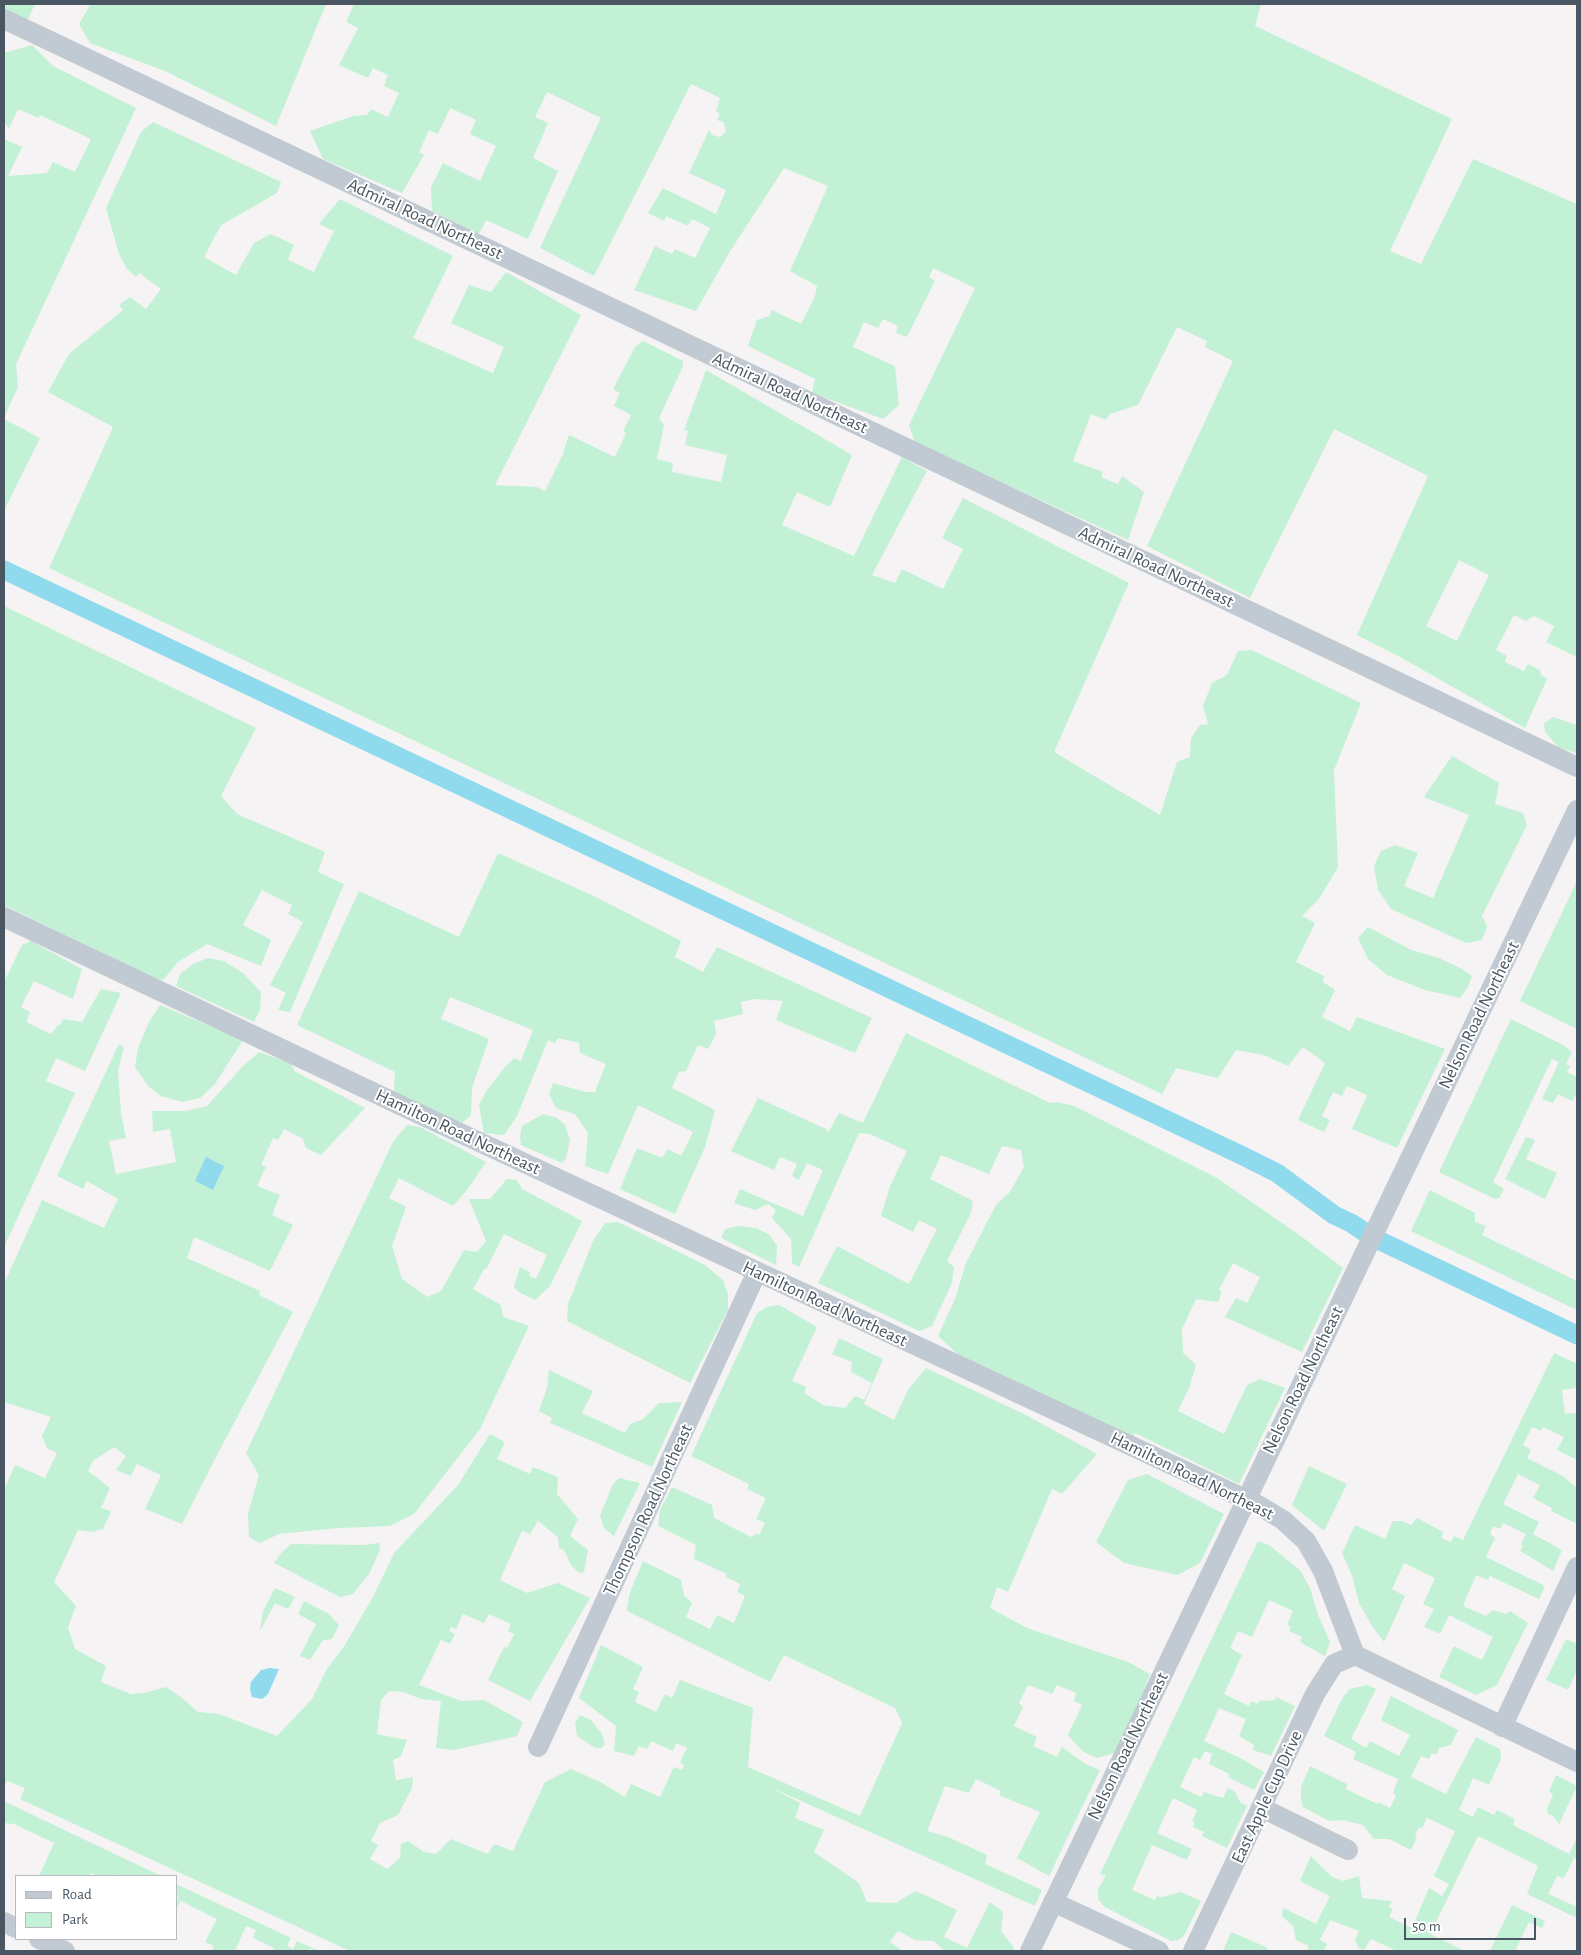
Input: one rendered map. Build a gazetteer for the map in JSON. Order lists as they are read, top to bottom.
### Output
{
  "streets": {
    "street": [
      "Admiral Road Northeast",
      "Nelson Road Northeast",
      "Hamilton Road Northeast",
      "Thompson Road Northeast",
      "East Apple Cup Drive"
    ]
  },
  "crossings": [
    ["Nelson Road Northeast", "Hamilton Road Northeast"],
    ["Hamilton Road Northeast", "Thompson Road Northeast"],
    ["Hamilton Road Northeast", "East Apple Cup Drive"]
  ],
  "legend": ["Road", "Park"],
  "scale_bar": "50 m"
}
